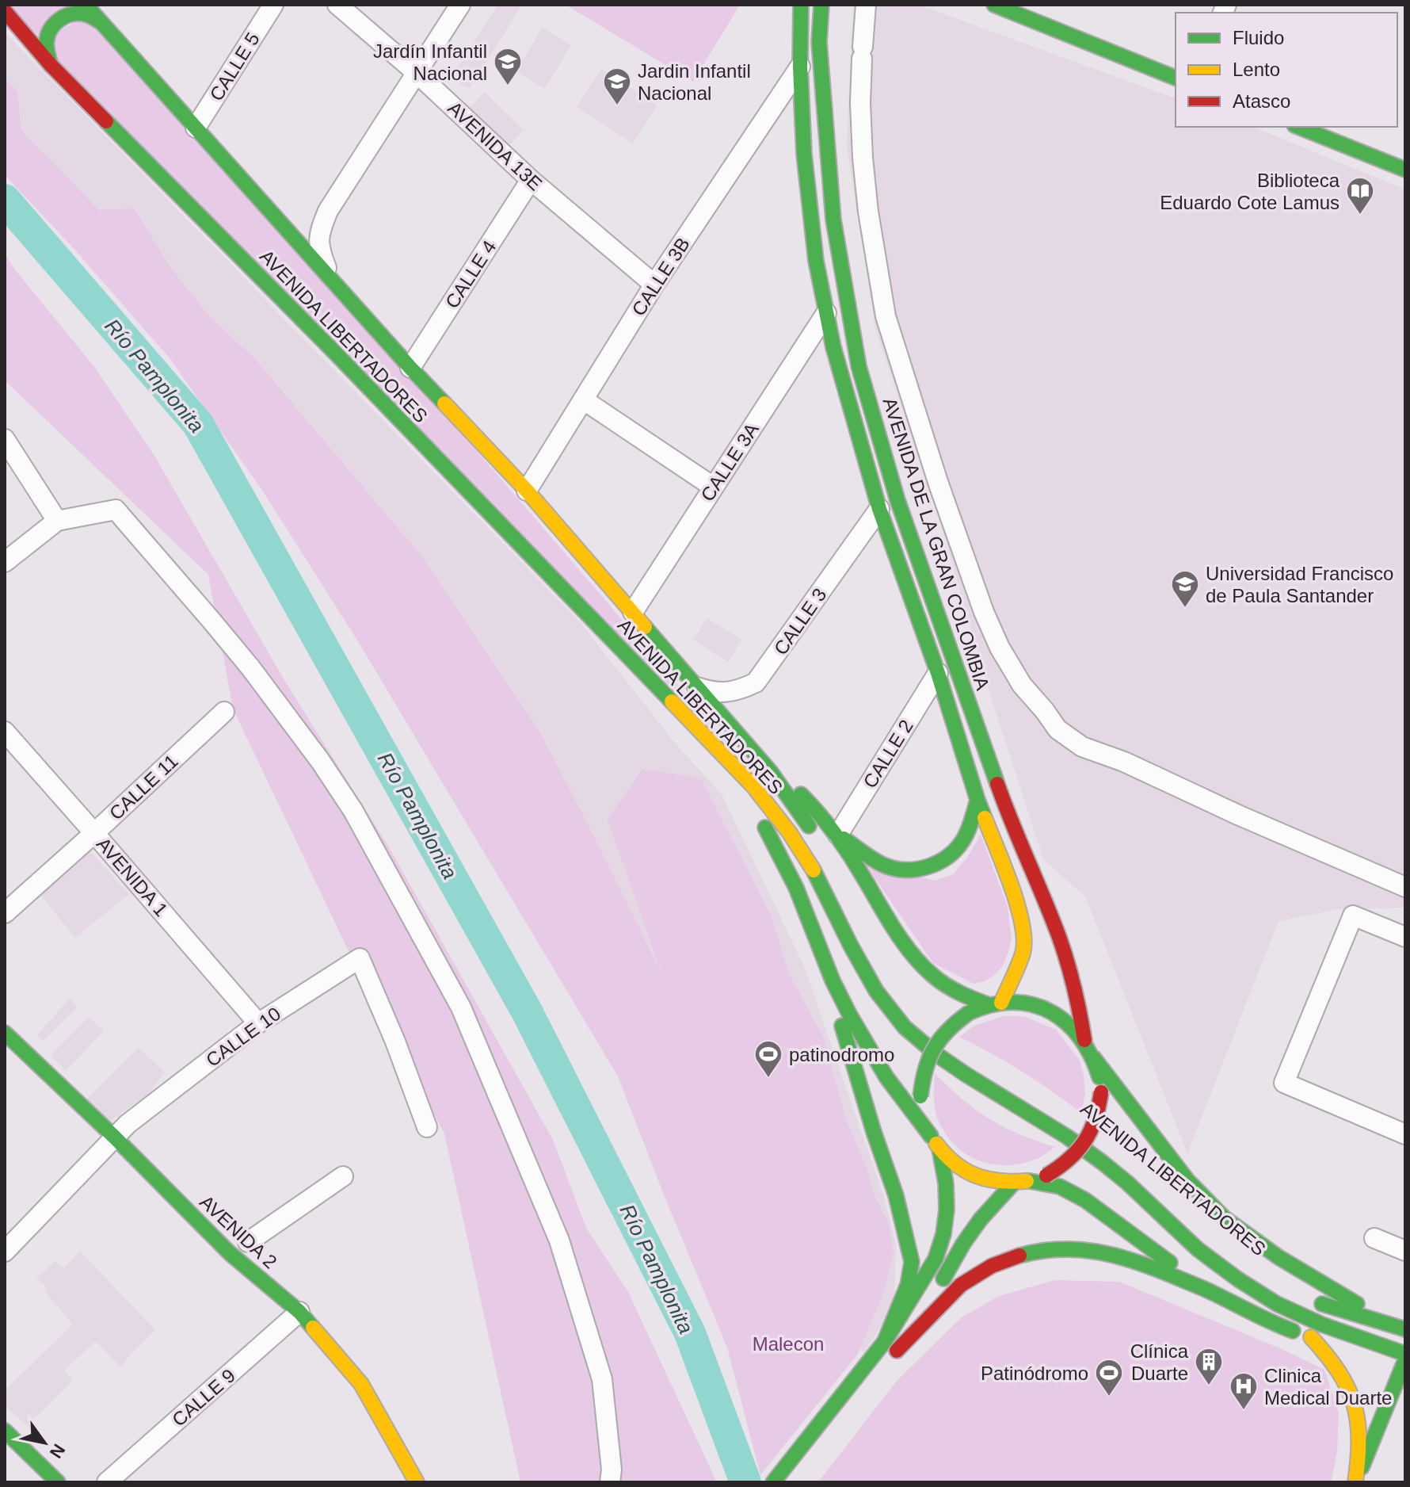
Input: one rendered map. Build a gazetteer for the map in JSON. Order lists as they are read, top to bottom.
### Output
{
  "streets": {
    "main road": ["AVENIDA LIBERTADORES", "AVENIDA DE LA GRAN COLOMBIA", "AVENIDA 2"],
    "street": [
      "CALLE 5",
      "AVENIDA 13E",
      "CALLE 4",
      "CALLE 3B",
      "CALLE 3A",
      "CALLE 3",
      "CALLE 2",
      "CALLE 11",
      "AVENIDA 1",
      "CALLE 10",
      "CALLE 9"
    ]
  },
  "crossings": [
    ["CALLE 5", "AVENIDA LIBERTADORES"],
    ["AVENIDA 13E", "CALLE 4"],
    ["AVENIDA 13E", "CALLE 3B"],
    ["CALLE 4", "AVENIDA LIBERTADORES"],
    ["CALLE 3B", "AVENIDA LIBERTADORES"],
    ["CALLE 3B", "AVENIDA DE LA GRAN COLOMBIA"],
    ["AVENIDA LIBERTADORES", "CALLE 3A"],
    ["AVENIDA LIBERTADORES", "CALLE 3"],
    ["CALLE 3A", "AVENIDA DE LA GRAN COLOMBIA"],
    ["AVENIDA DE LA GRAN COLOMBIA", "CALLE 3"],
    ["AVENIDA DE LA GRAN COLOMBIA", "CALLE 2"],
    ["CALLE 11", "AVENIDA 1"],
    ["AVENIDA 1", "CALLE 10"],
    ["CALLE 10", "AVENIDA 2"],
    ["AVENIDA 2", "CALLE 9"]
  ],
  "water": ["Río Pamplonita"],
  "parks": ["Malecon"],
  "places": {
    "school or university": ["Jardín Infantil Nacional", "Jardin Infantil Nacional", "Universidad Francisco de Paula Santander"],
    "library": ["Biblioteca Eduardo Cote Lamus"],
    "sports": ["patinodromo", "Patinódromo"],
    "building": ["Clínica Duarte"],
    "hospital": ["Clinica Medical Duarte"]
  },
  "legend": ["Fluido", "Lento", "Atasco"],
  "north": "bottom right"
}
